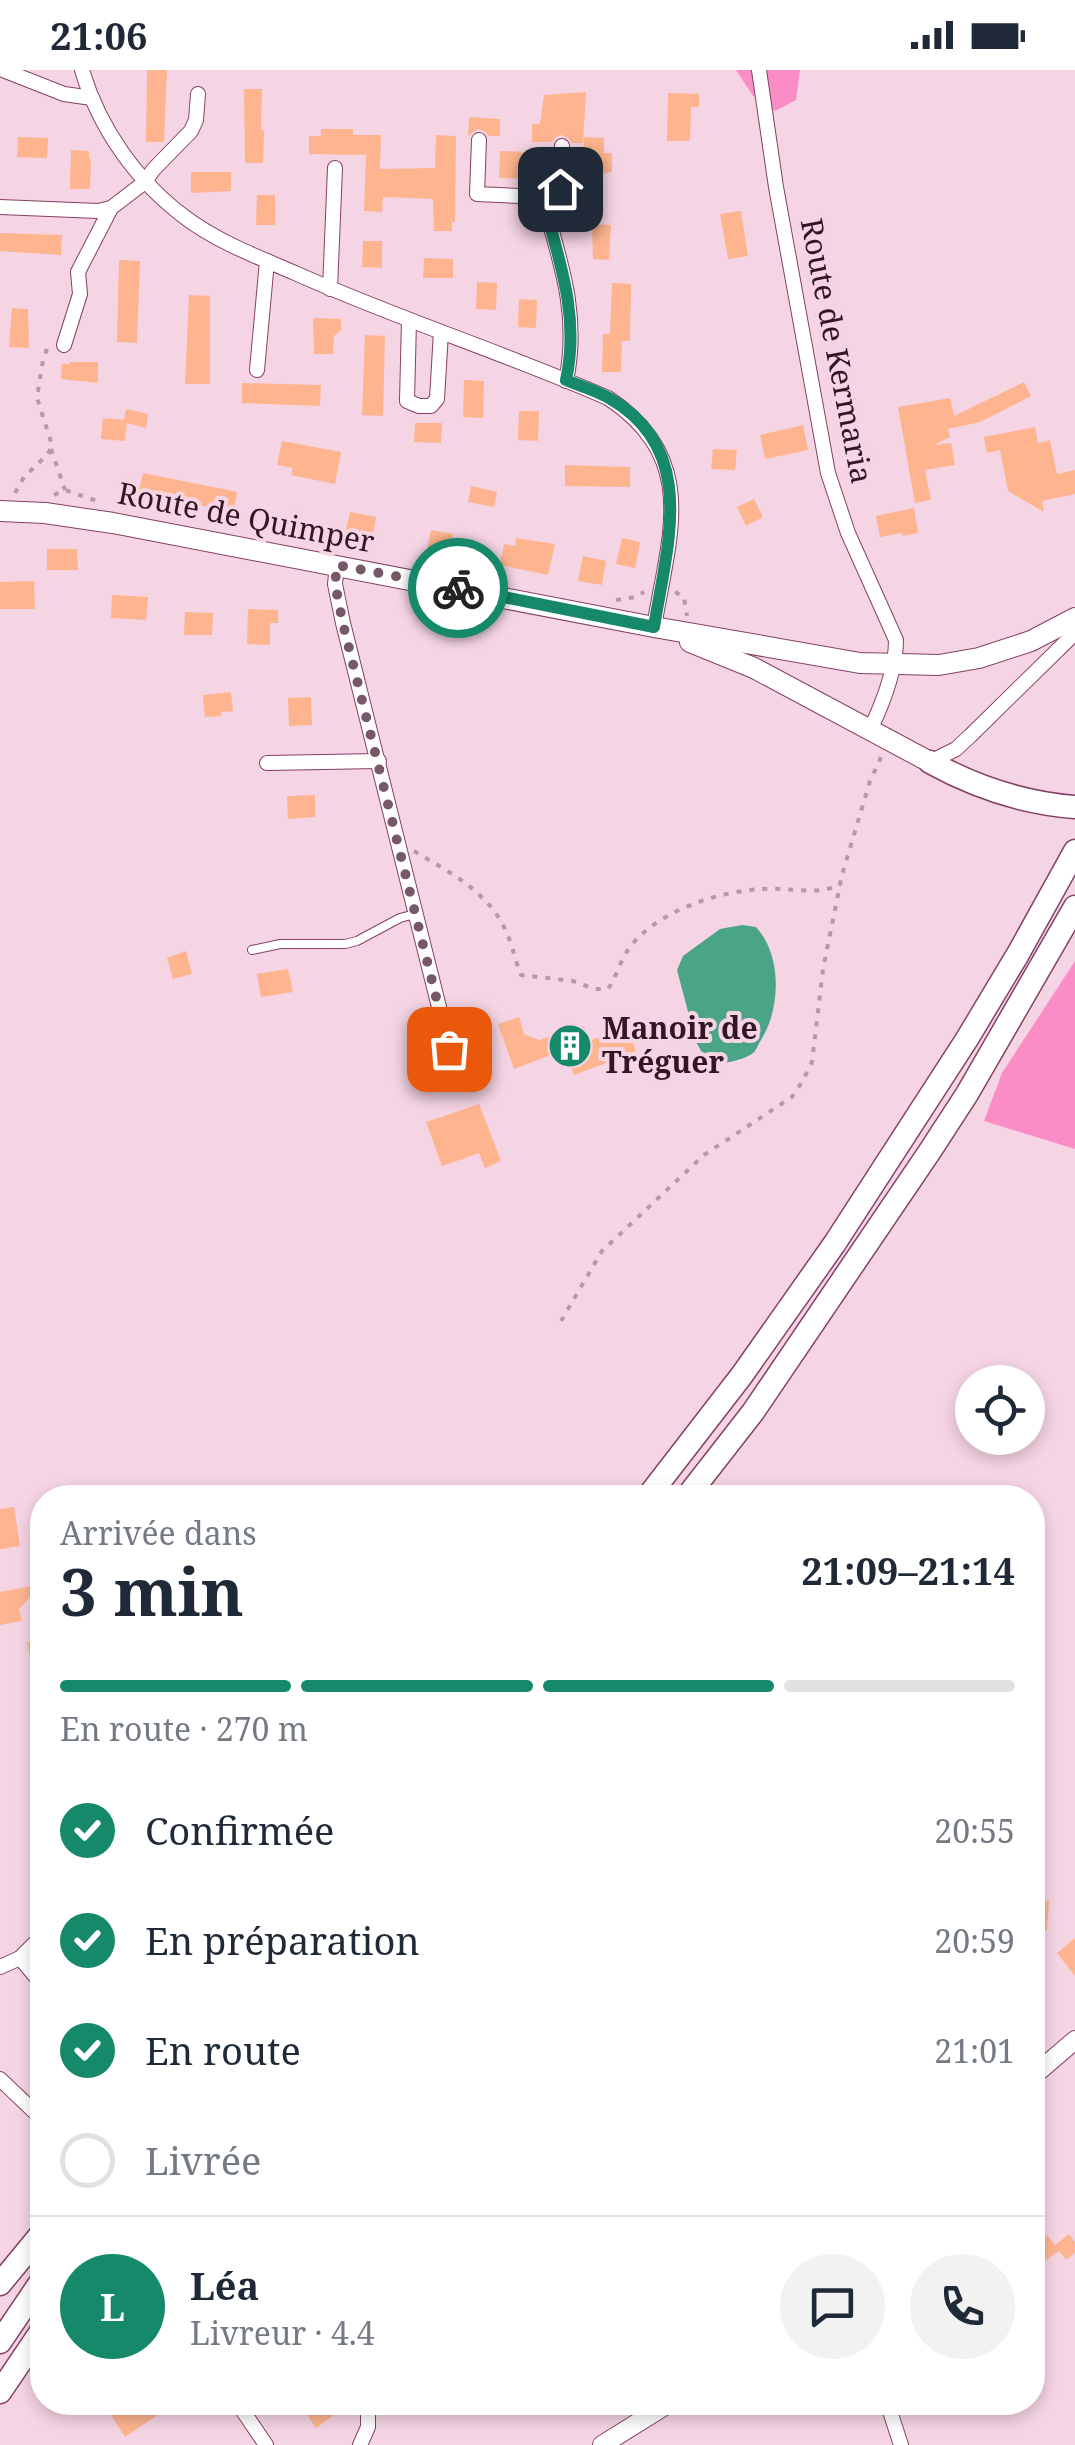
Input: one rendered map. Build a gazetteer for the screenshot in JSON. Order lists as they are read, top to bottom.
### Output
{
  "streets": {
    "main road": ["Route de Quimper"],
    "street": ["Route de Kermaria"]
  },
  "crossings": [
    ["Route de Kermaria", "Route de Quimper"]
  ],
  "places": {
    "building": ["Manoir de Tréguer"]
  },
  "page": {
    "status": "21:06",
    "heading": ["3 min", "Arrivée dans", "21:09–21:14"],
    "panel": ["Léa", "Livreur · 4.4"],
    "bar": "En route · 270 m",
    "list": [
      ["Confirmée", "20:55"],
      ["En préparation", "20:59"],
      ["En route", "21:01"],
      "Livrée"
    ],
    "round": "L"
  }
}
